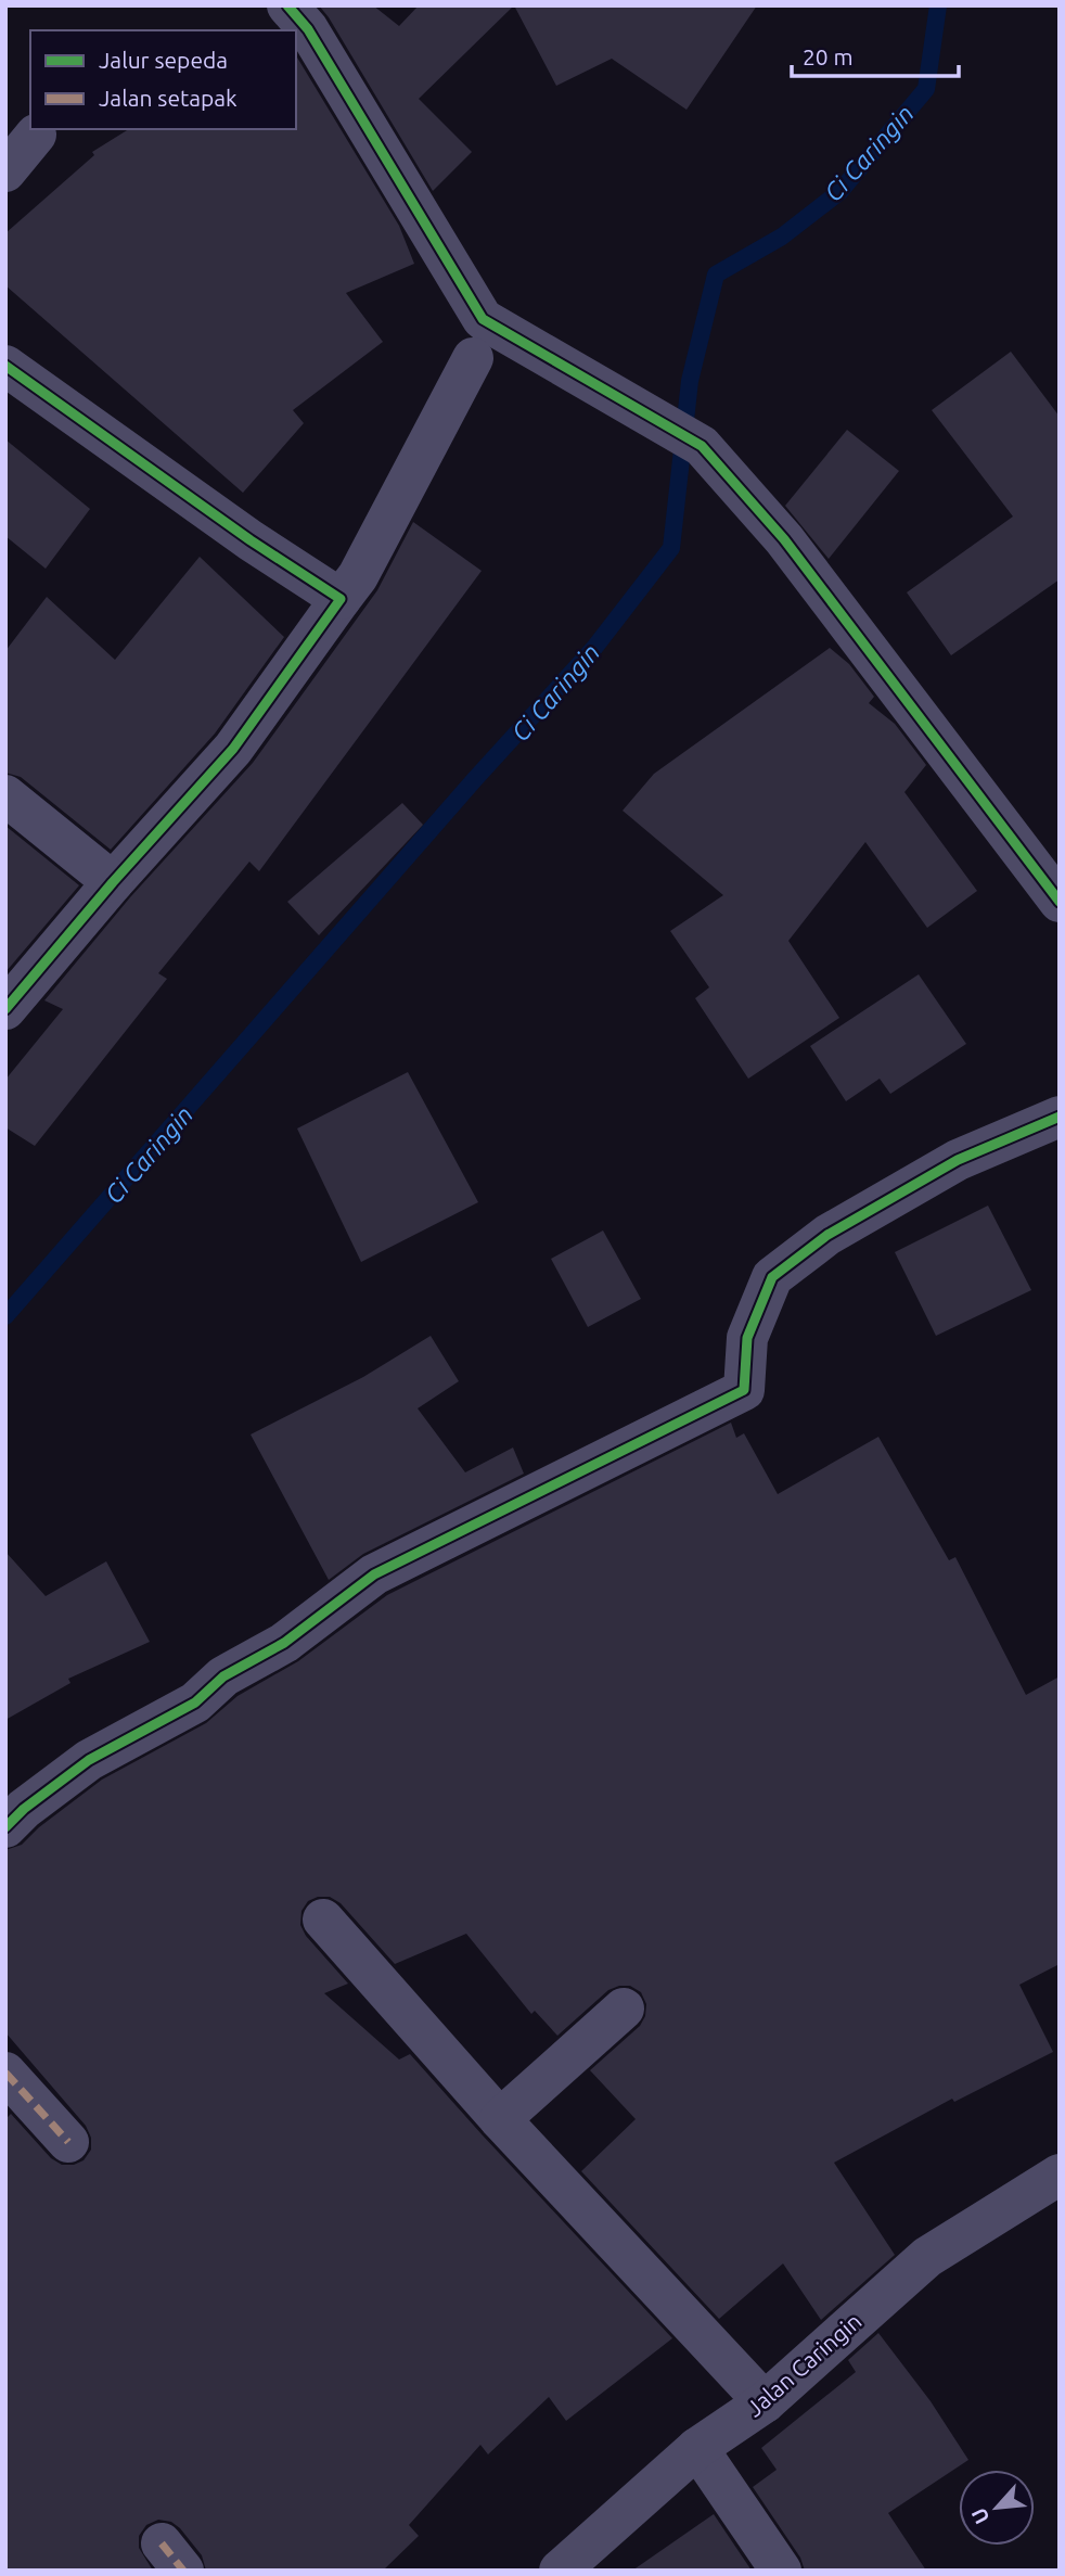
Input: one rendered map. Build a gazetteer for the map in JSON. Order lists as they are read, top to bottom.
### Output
{
  "streets": {
    "street": ["Jalan Caringin"]
  },
  "water": ["Ci Caringin"],
  "legend": ["Jalur sepeda", "Jalan setapak"],
  "scale_bar": "20 m",
  "north": "bottom left"
}
